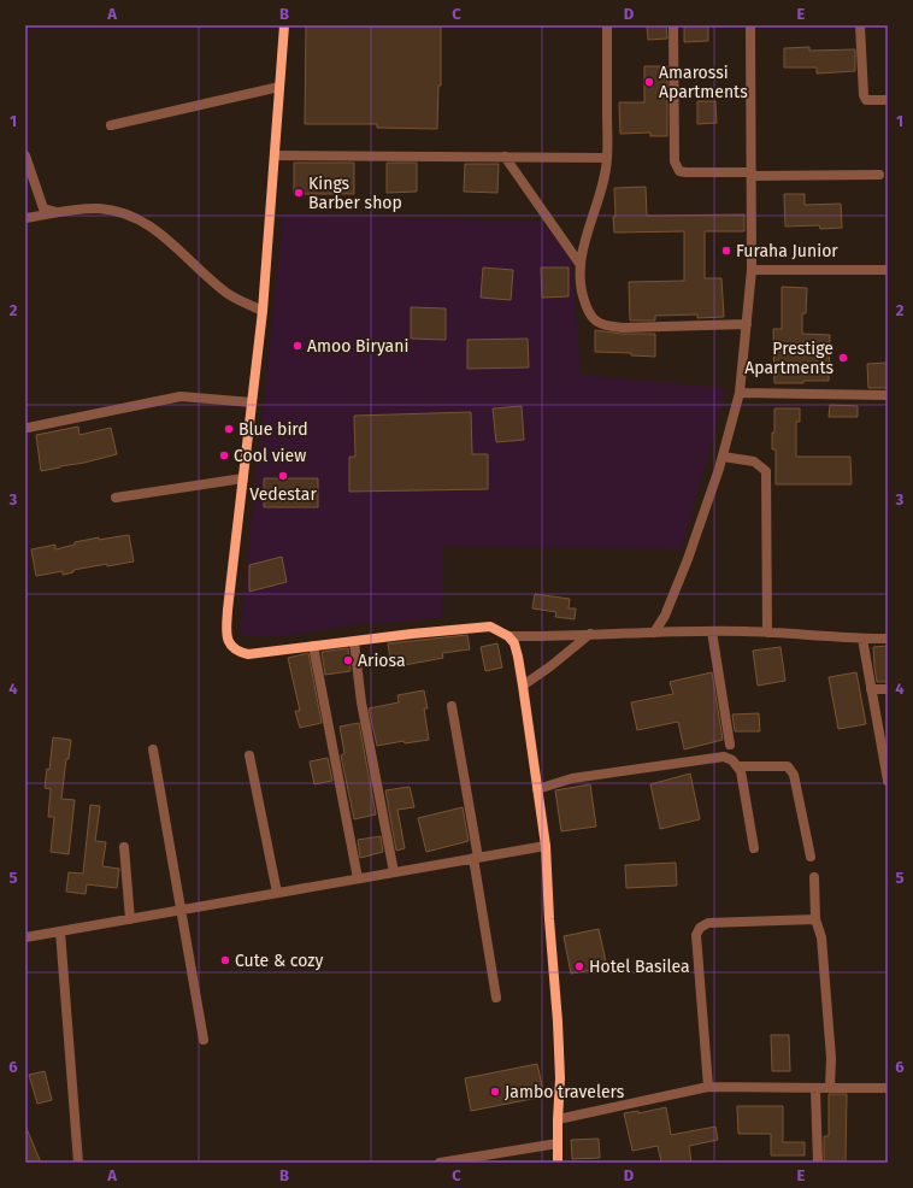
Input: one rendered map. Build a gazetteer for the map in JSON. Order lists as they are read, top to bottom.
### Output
{
  "places": [
    "Amarossi Apartments",
    "Kings Barber shop",
    "Furaha Junior",
    "Amoo Biryani",
    "Prestige Apartments",
    "Blue bird",
    "Cool view",
    "Vedestar",
    "Ariosa",
    "Cute & cozy",
    "Hotel Basilea",
    "Jambo travelers"
  ],
  "grid": {
    "columns": [
      "A",
      "B",
      "C",
      "D",
      "E"
    ],
    "rows": [
      "1",
      "2",
      "3",
      "4",
      "5",
      "6"
    ]
  }
}
